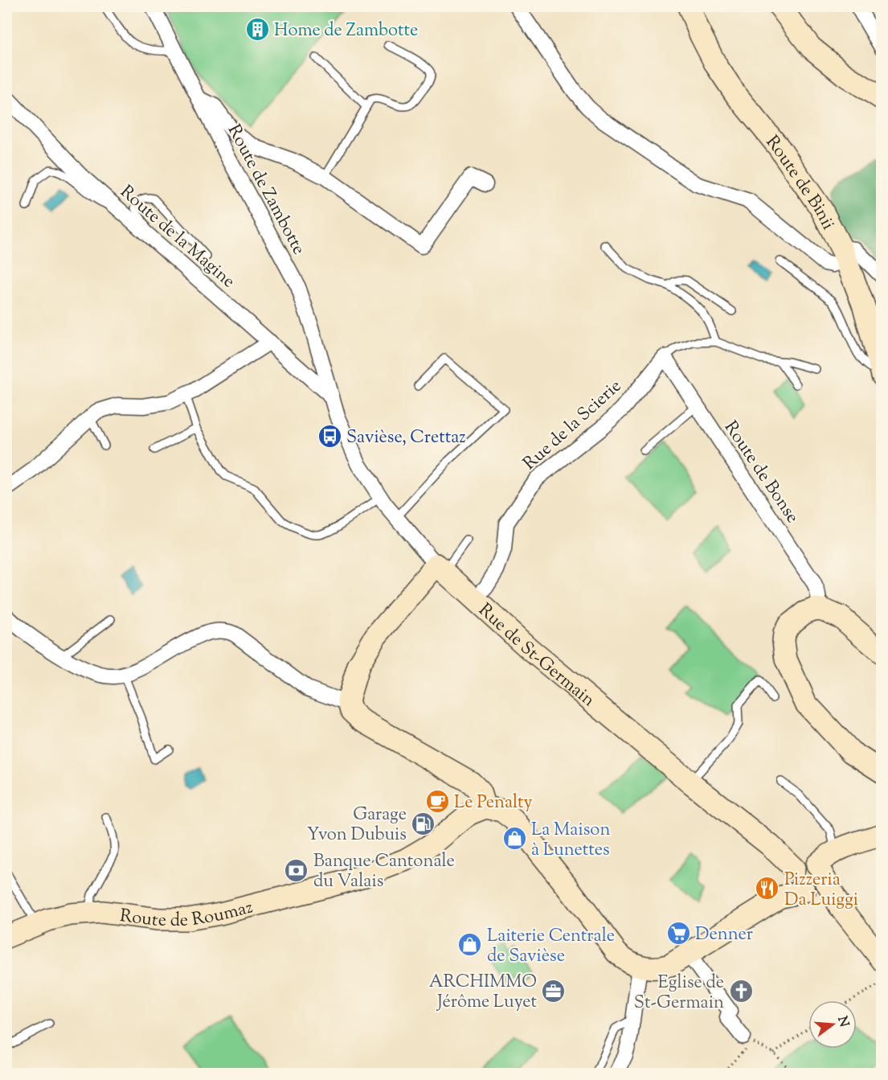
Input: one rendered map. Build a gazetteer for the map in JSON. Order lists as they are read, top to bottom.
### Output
{
  "streets": {
    "street": [
      "Route de Binii",
      "Route de Zambotte",
      "Route de la Magine",
      "Rue de la Scierie",
      "Route de Bonse",
      "Rue de St-Germain",
      "Route de Roumaz"
    ]
  },
  "crossings": [
    ["Route de Zambotte", "Route de la Magine"],
    ["Route de Zambotte", "Rue de St-Germain"],
    ["Route de la Magine", "Rue de St-Germain"],
    ["Rue de la Scierie", "Route de Bonse"],
    ["Rue de la Scierie", "Rue de St-Germain"]
  ],
  "places": {
    "building": ["Home de Zambotte"],
    "bus stop": ["Savièse, Crettaz"],
    "cafe": ["Le Penalty"],
    "fuel station": ["Garage Yvon Dubuis"],
    "shop": ["La Maison à Lunettes", "Laiterie Centrale de Savièse"],
    "bank": ["Banque Cantonale du Valais"],
    "restaurant": ["Pizzeria Da Luiggi"],
    "supermarket": ["Denner"],
    "office": ["ARCHIMMO Jérôme Luyet"],
    "church": ["Eglise de St-Germain"]
  },
  "north": "right"
}
